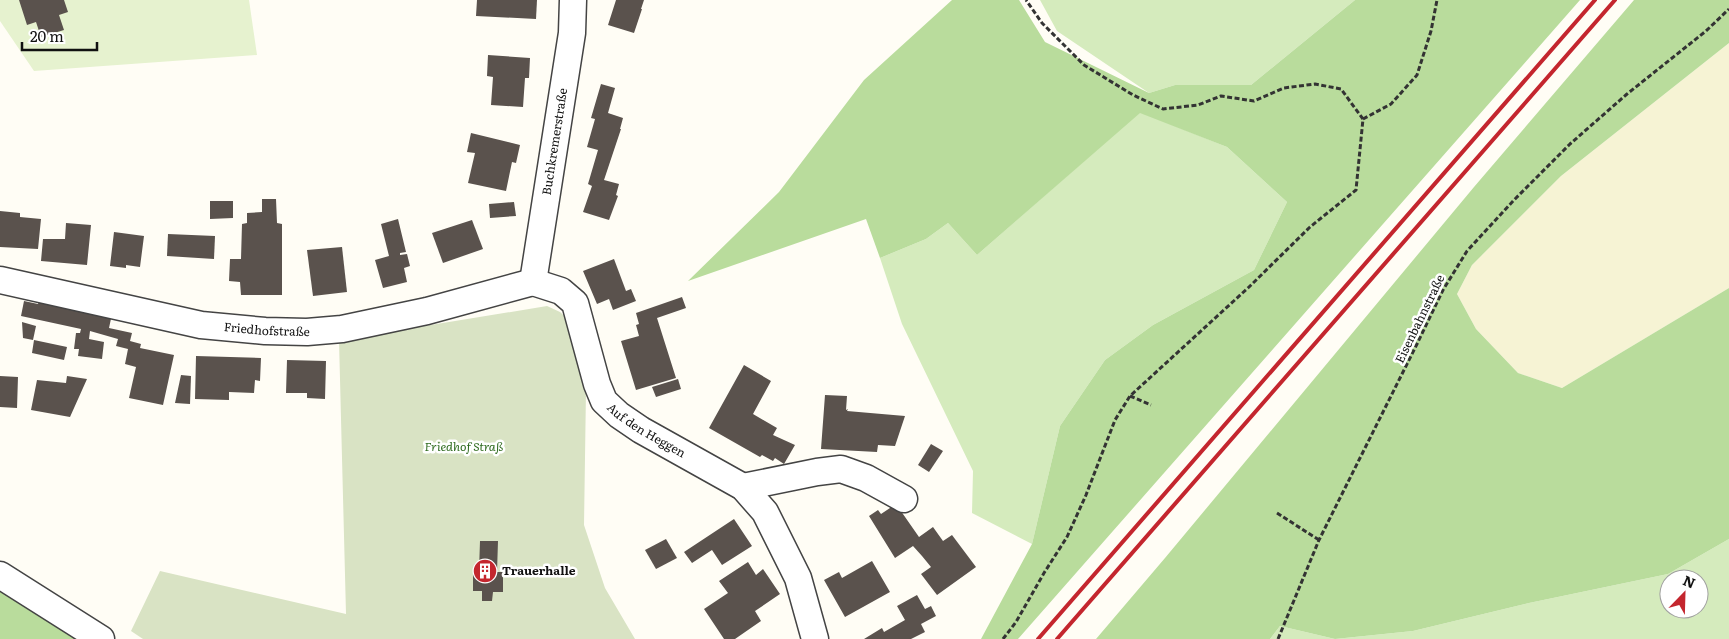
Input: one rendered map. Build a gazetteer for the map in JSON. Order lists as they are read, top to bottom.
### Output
{
  "streets": {
    "street": ["Buchkremerstraße", "Friedhofstraße", "Auf den Heggen"],
    "path": ["Eisenbahnstraße"]
  },
  "crossings": [
    ["Buchkremerstraße", "Friedhofstraße"],
    ["Buchkremerstraße", "Auf den Heggen"],
    ["Friedhofstraße", "Auf den Heggen"]
  ],
  "parks": ["Friedhof Straß"],
  "places": {
    "building": ["Trauerhalle"]
  },
  "scale_bar": "20 m",
  "north": "top right"
}
